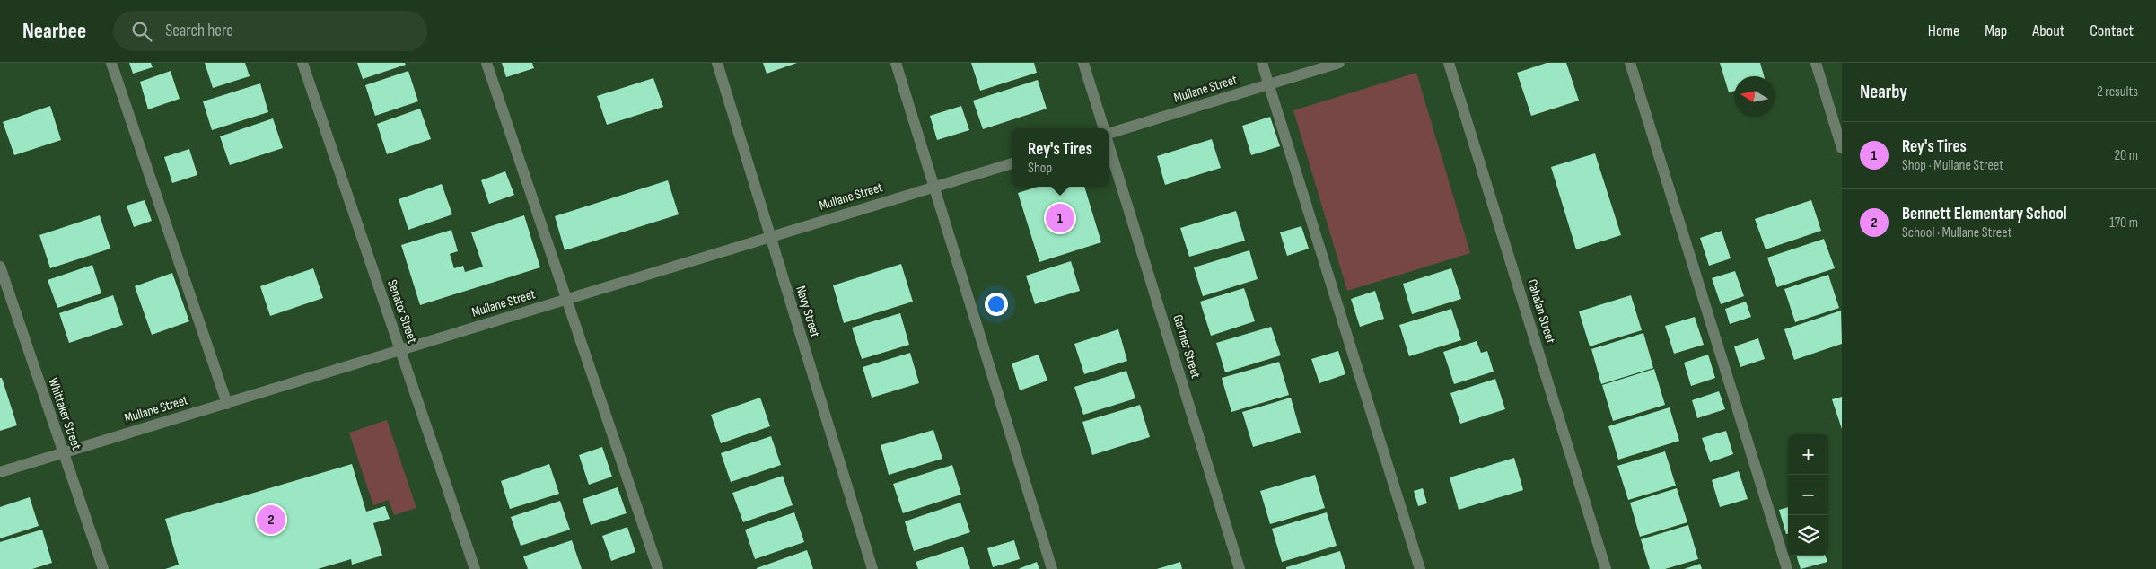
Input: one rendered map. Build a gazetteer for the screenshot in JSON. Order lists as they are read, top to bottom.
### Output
{
  "streets": {
    "street": [
      "Mullane Street",
      "Senator Street",
      "Navy Street",
      "Cahalan Street",
      "Gartner Street",
      "Whittaker Street"
    ]
  },
  "crossings": [
    ["Mullane Street", "Senator Street"],
    ["Mullane Street", "Navy Street"],
    ["Mullane Street", "Whittaker Street"]
  ],
  "north": "left",
  "page": {
    "header": "Nearbee",
    "search": "Search here",
    "nav": [
      "Home",
      "Map",
      "About",
      "Contact"
    ],
    "heading": ["Nearby", "2 results"],
    "list": [
      {
        "mark": "1",
        "name": "Rey's Tires",
        "note": "Shop · Mullane Street",
        "value": "20 m"
      },
      {
        "mark": "2",
        "name": "Bennett Elementary School",
        "note": "School · Mullane Street",
        "value": "170 m"
      }
    ],
    "popup": ["Rey's Tires", "Shop"],
    "pins": ["1", "2"],
    "map_buttons": ["+", "−"]
  }
}
